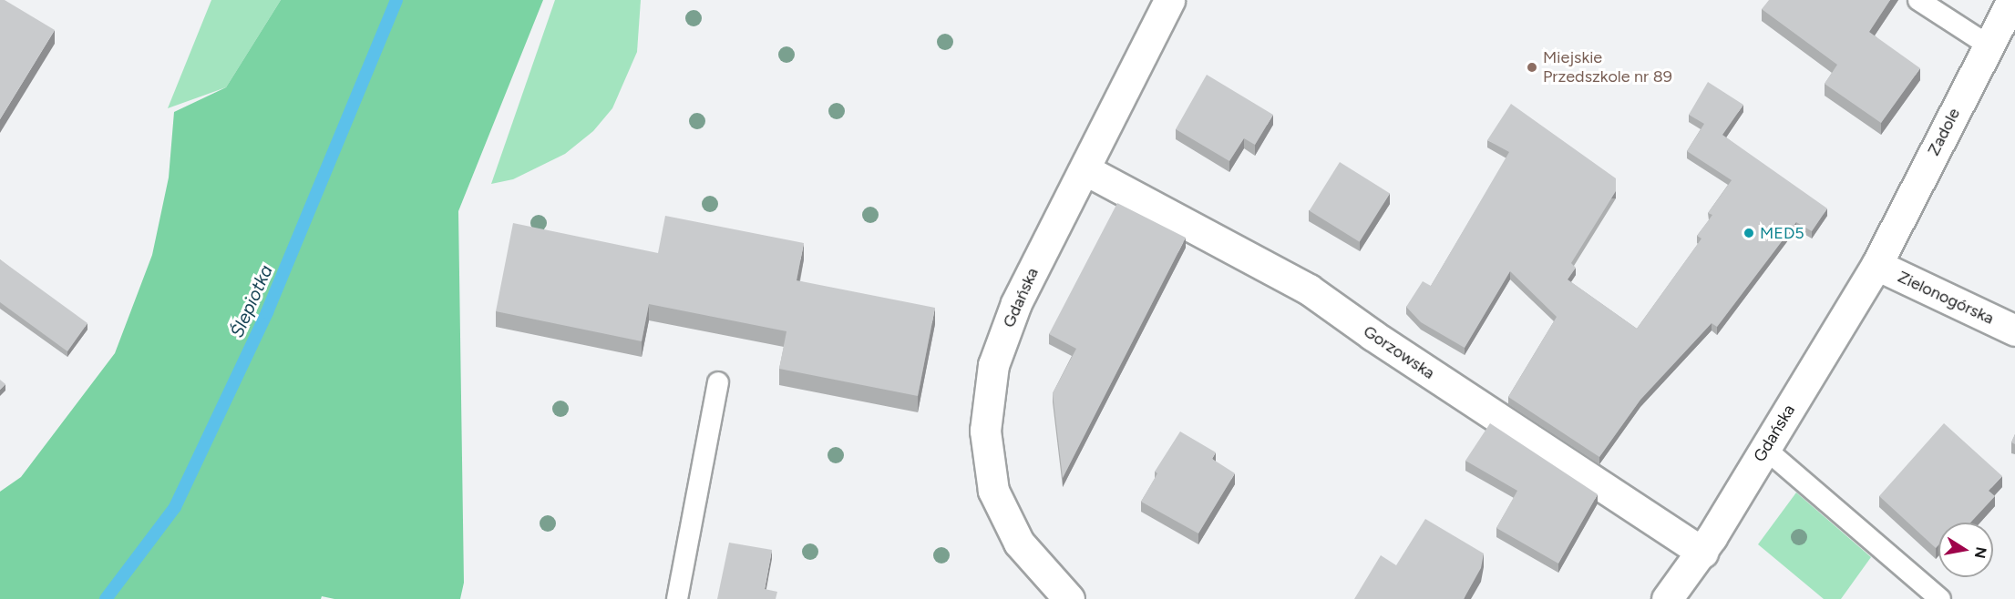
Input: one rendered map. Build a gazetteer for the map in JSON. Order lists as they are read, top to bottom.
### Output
{
  "streets": {
    "street": [
      "Zadole",
      "Gdańska",
      "Zielonogórska",
      "Gorzowska"
    ]
  },
  "crossings": [
    ["Zadole", "Gdańska"],
    ["Zadole", "Zielonogórska"],
    ["Gdańska", "Zielonogórska"],
    ["Gdańska", "Gorzowska"]
  ],
  "water": ["Ślepiotka"],
  "places": ["Miejskie Przedszkole nr 89", "MED5"],
  "north": "right"
}
